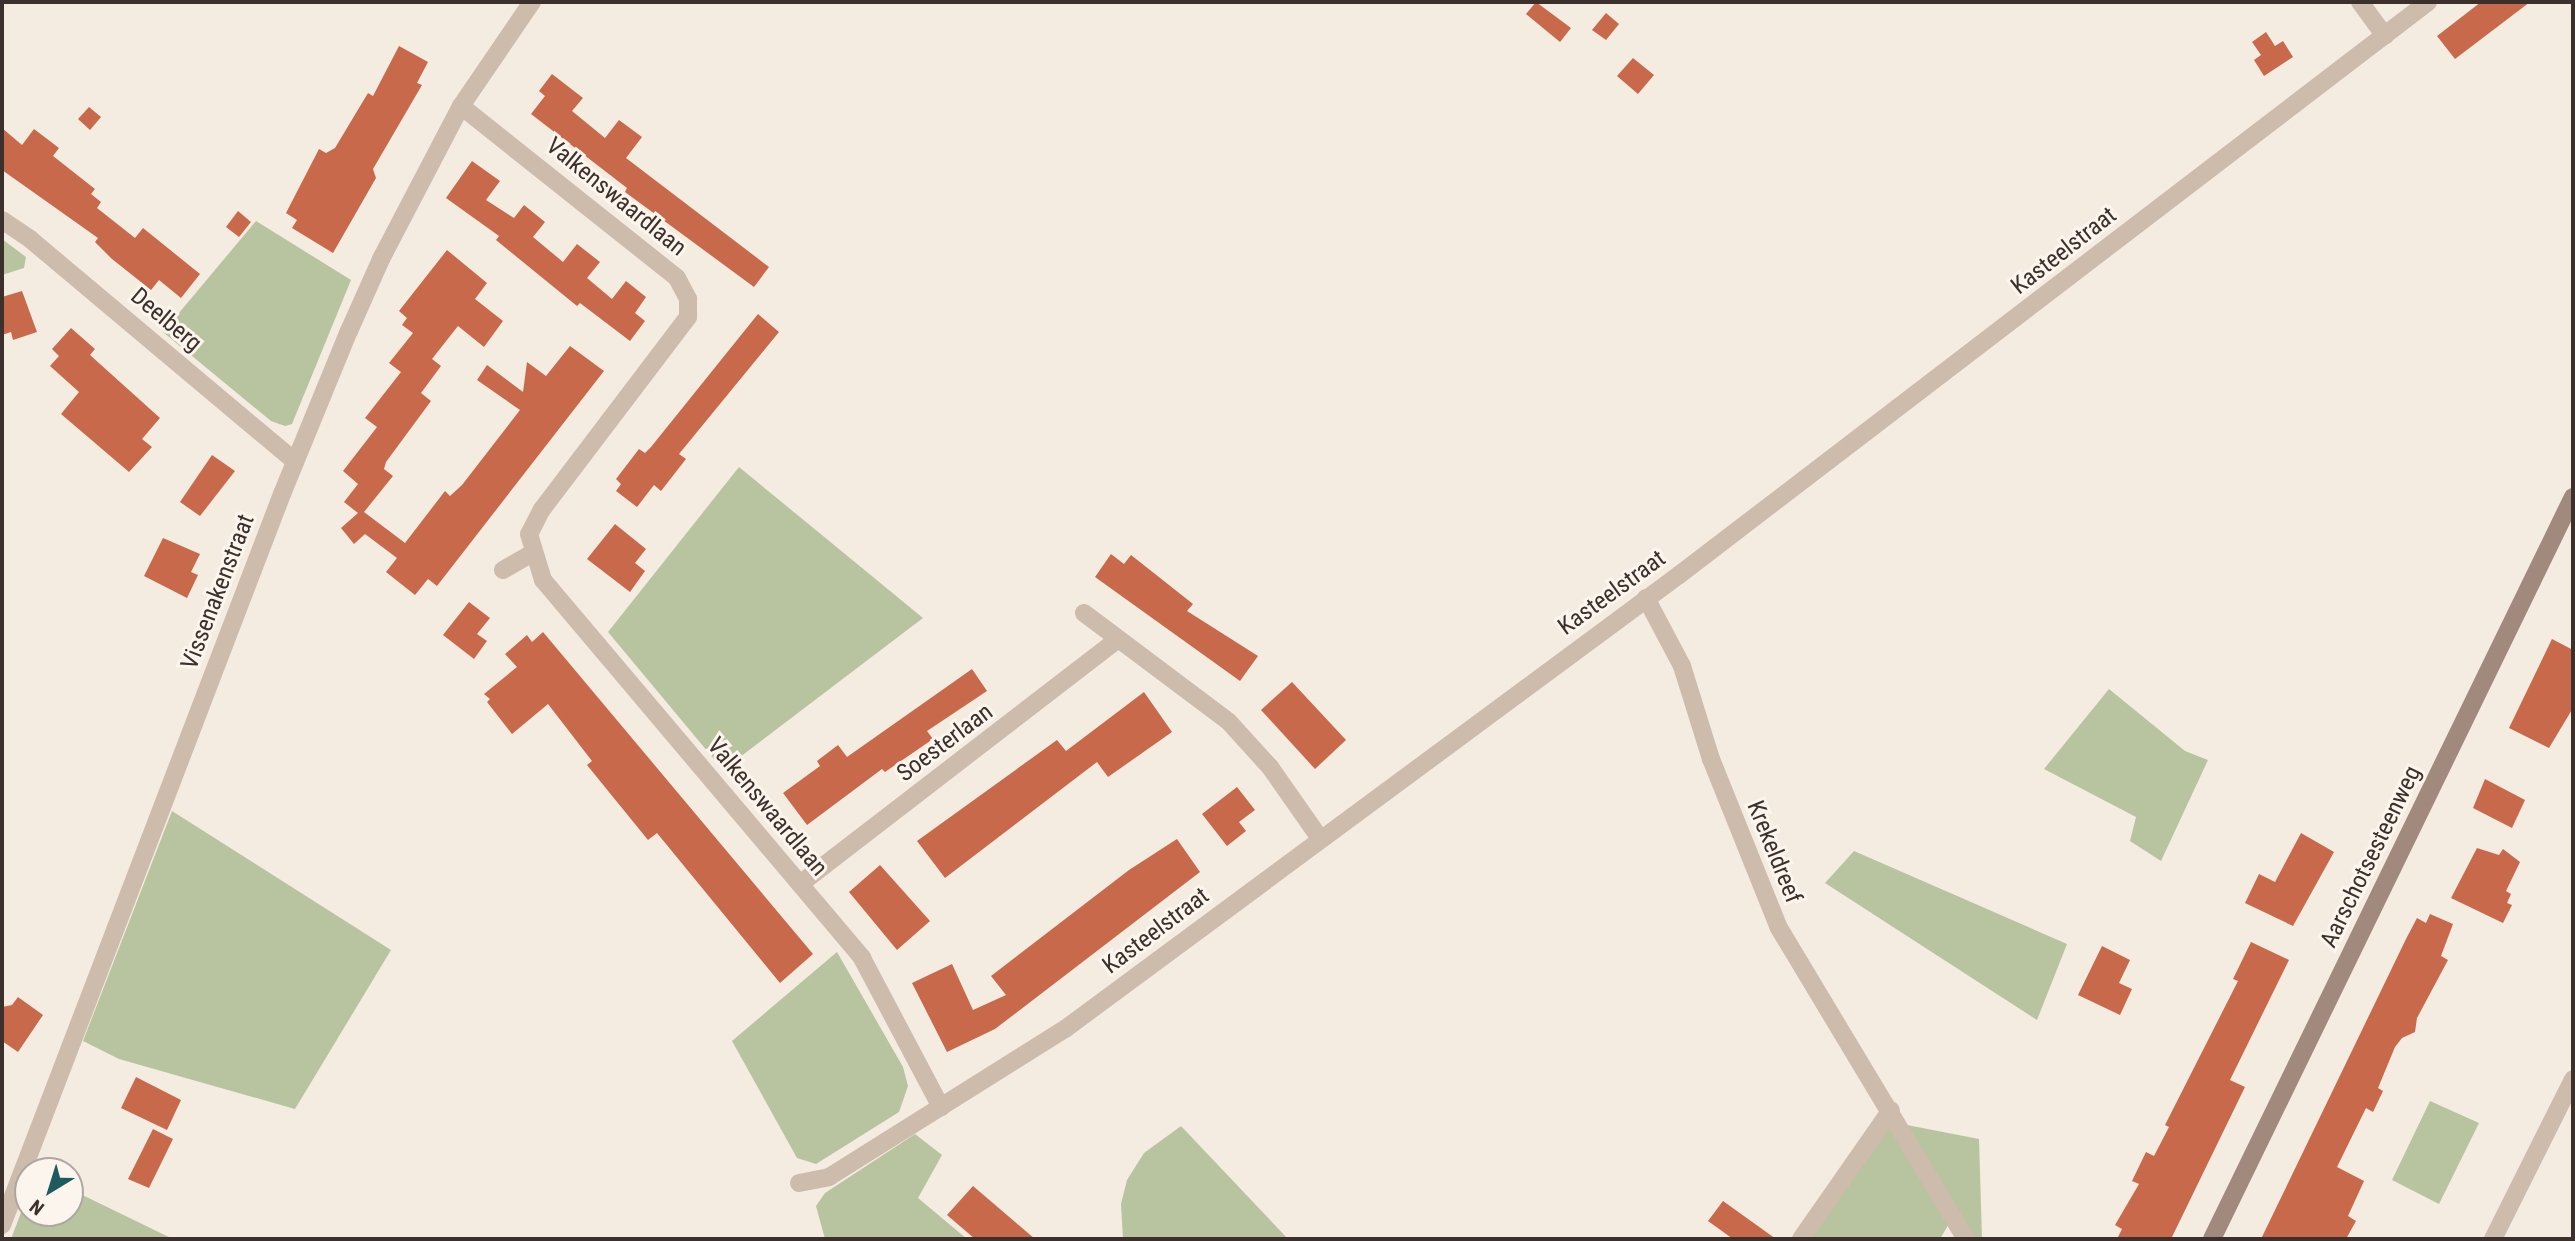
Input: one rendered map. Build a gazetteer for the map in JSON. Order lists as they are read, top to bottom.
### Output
{
  "streets": {
    "main road": ["Aarschotsesteenweg"],
    "street": [
      "Valkenswaardlaan",
      "Kasteelstraat",
      "Deelberg",
      "Vissenakenstraat",
      "Soesterlaan",
      "Krekeldreef"
    ]
  },
  "crossings": [
    ["Valkenswaardlaan", "Kasteelstraat"],
    ["Valkenswaardlaan", "Vissenakenstraat"],
    ["Valkenswaardlaan", "Soesterlaan"],
    ["Kasteelstraat", "Krekeldreef"],
    ["Deelberg", "Vissenakenstraat"]
  ],
  "north": "bottom left"
}
